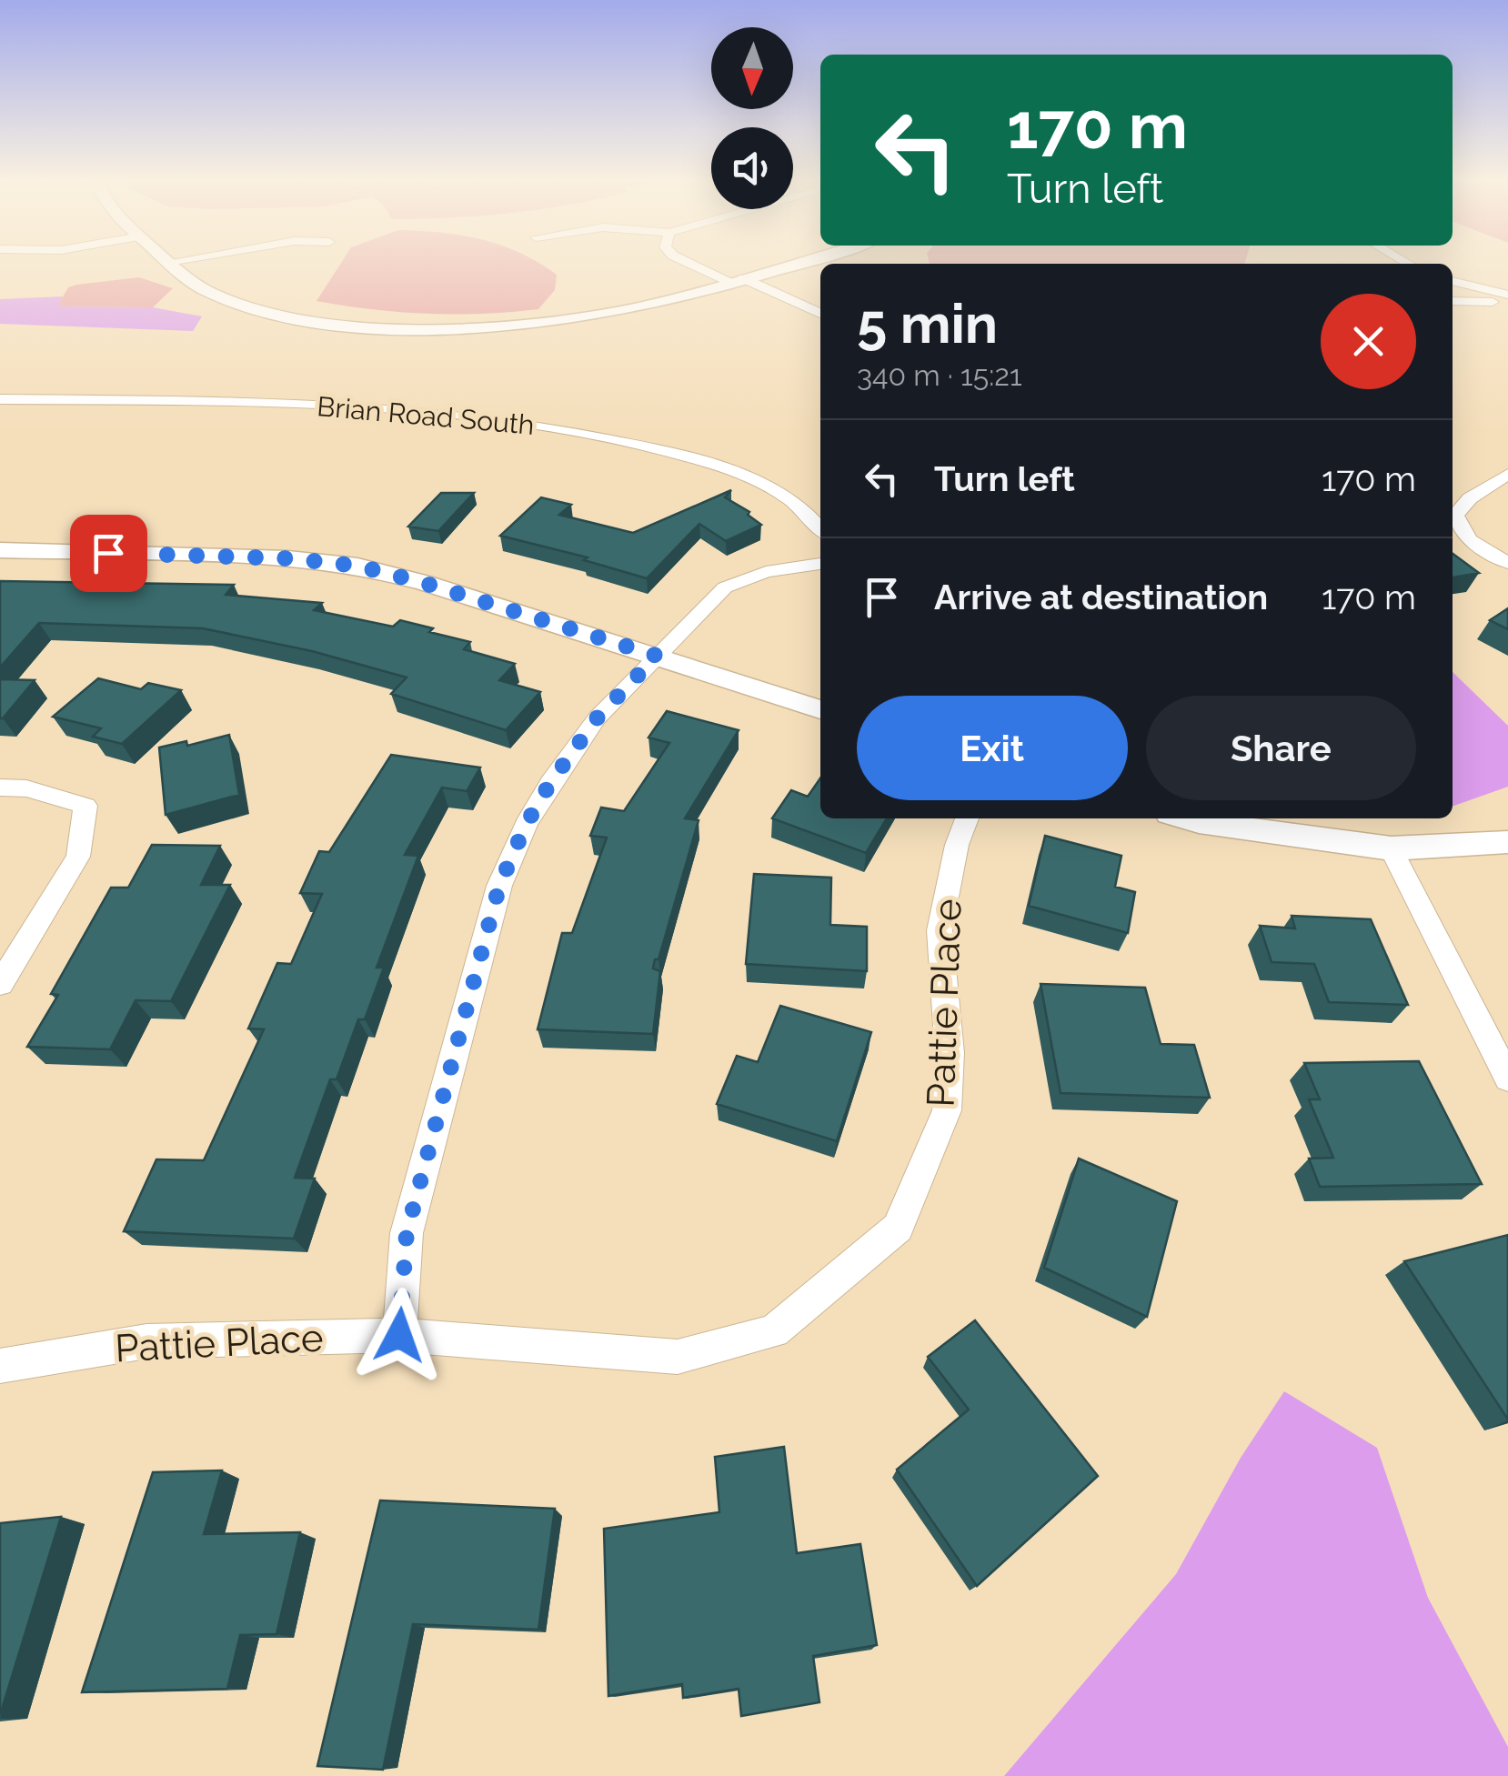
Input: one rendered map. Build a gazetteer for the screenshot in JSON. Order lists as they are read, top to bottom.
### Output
{
  "streets": {
    "street": ["Brian Road South", "Pattie Place"]
  },
  "north": "bottom",
  "page": {
    "turn": ["170 m", "Turn left"],
    "heading": ["5 min", "340 m · 15:21"],
    "list": [
      {
        "name": "Turn left",
        "value": "170 m"
      },
      {
        "name": "Arrive at destination",
        "value": "170 m"
      }
    ],
    "buttons": ["Exit", "Share"]
  }
}
